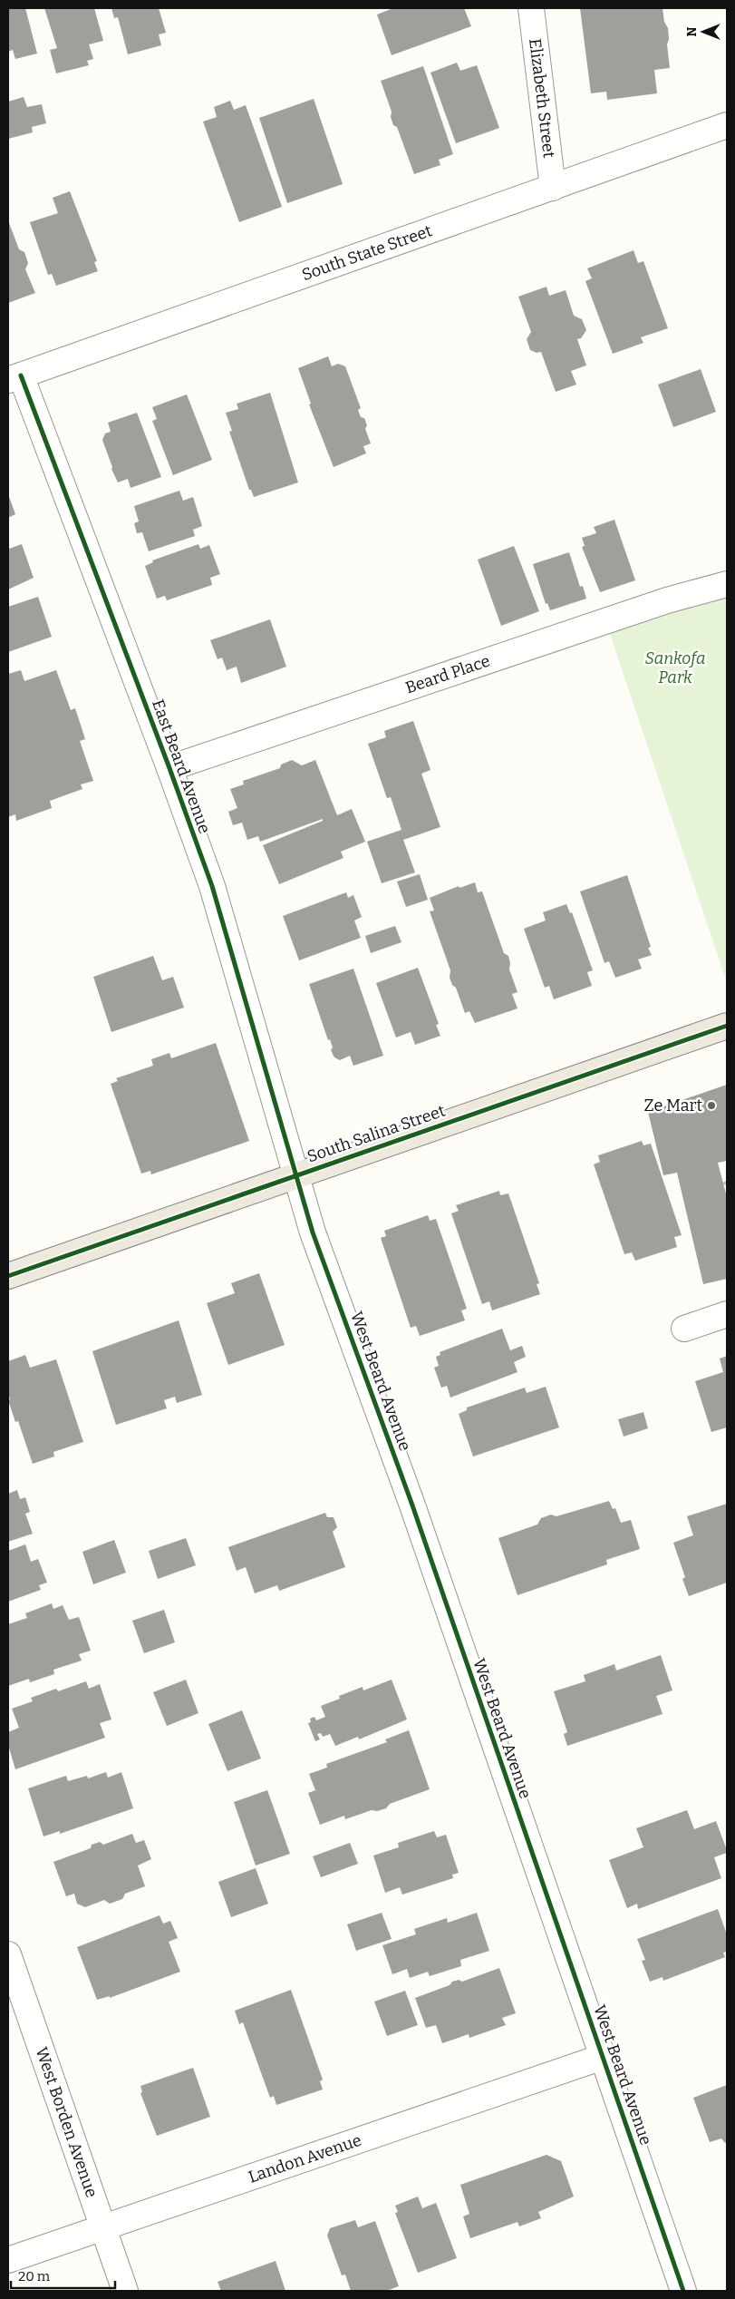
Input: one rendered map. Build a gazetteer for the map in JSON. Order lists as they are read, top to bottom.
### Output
{
  "streets": {
    "main road": ["South Salina Street"],
    "street": [
      "Elizabeth Street",
      "South State Street",
      "Beard Place",
      "East Beard Avenue",
      "West Beard Avenue",
      "West Borden Avenue",
      "Landon Avenue"
    ]
  },
  "crossings": [
    ["Elizabeth Street", "South State Street"],
    ["South State Street", "East Beard Avenue"],
    ["Beard Place", "East Beard Avenue"],
    ["East Beard Avenue", "South Salina Street"],
    ["East Beard Avenue", "West Beard Avenue"],
    ["South Salina Street", "West Beard Avenue"],
    ["West Beard Avenue", "Landon Avenue"],
    ["West Borden Avenue", "Landon Avenue"]
  ],
  "parks": ["Sankofa Park"],
  "places": ["Ze Mart"],
  "scale_bar": "20 m",
  "north": "left"
}
